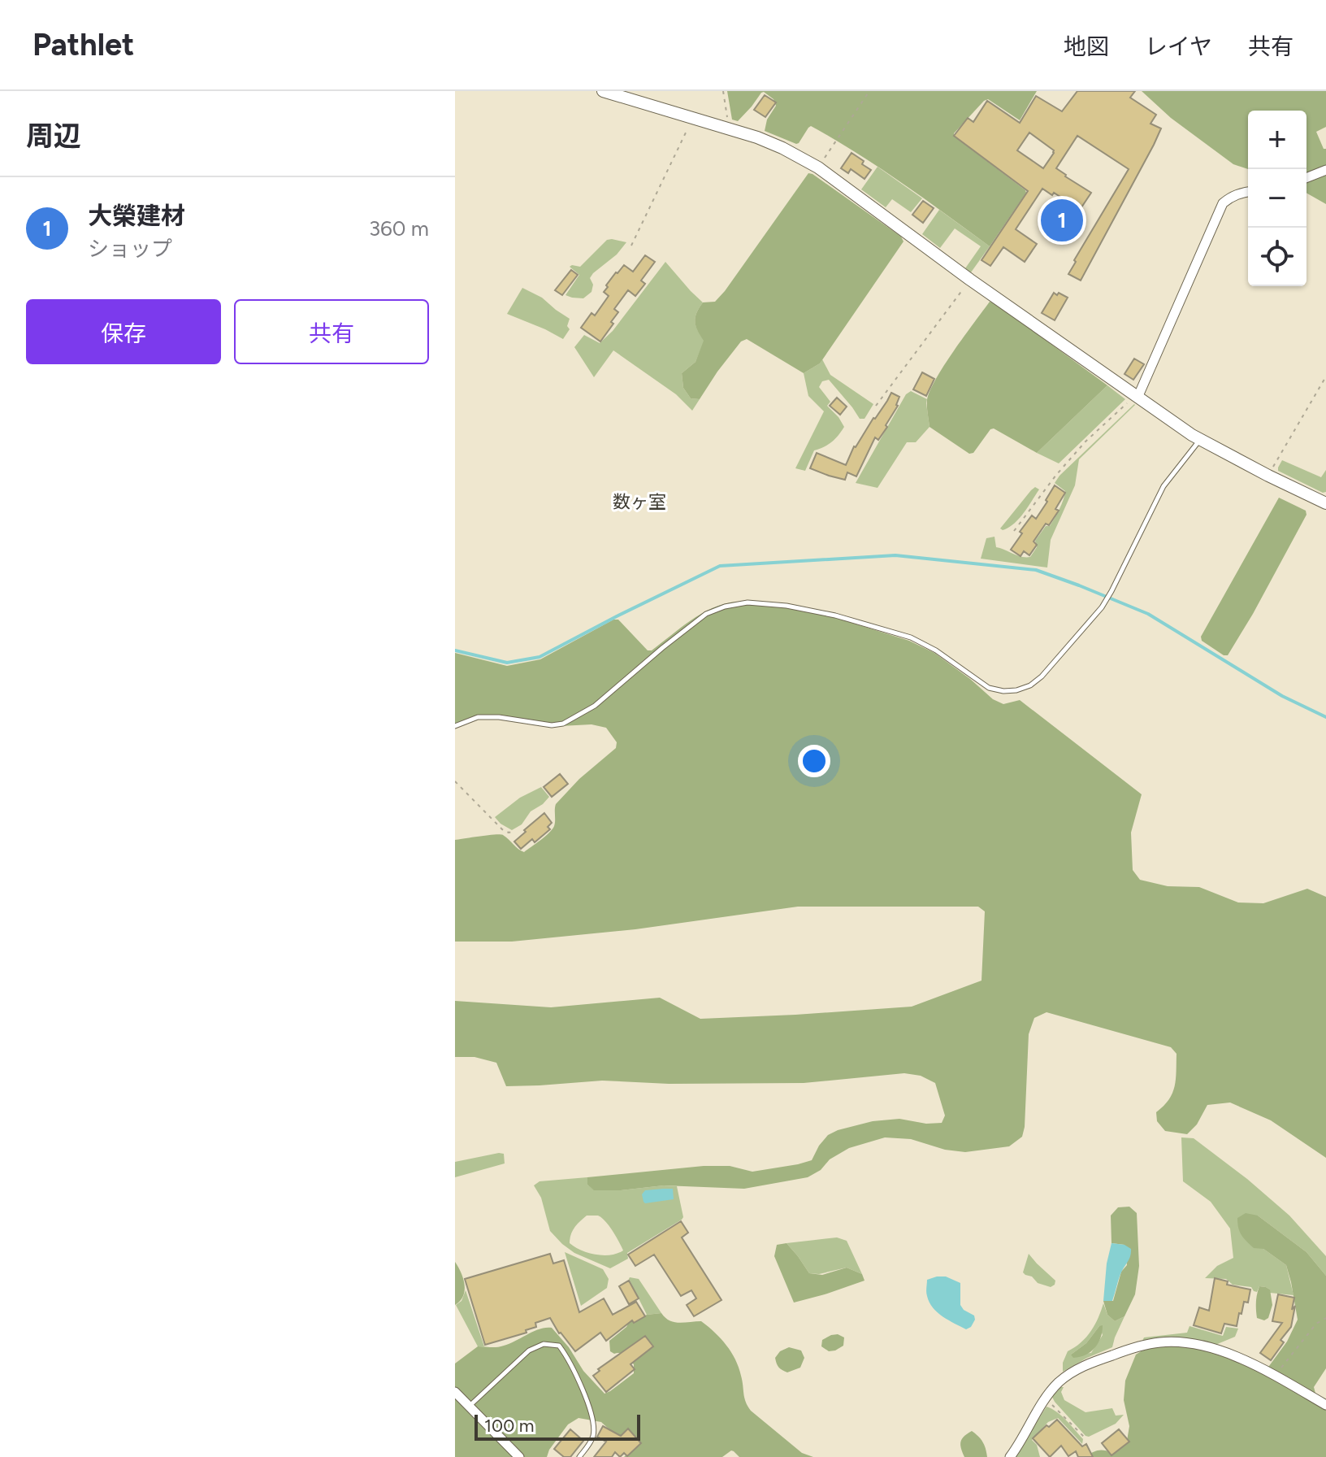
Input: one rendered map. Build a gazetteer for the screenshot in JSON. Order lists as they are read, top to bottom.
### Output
{
  "districts": ["数ヶ室"],
  "scale_bar": "100 m",
  "page": {
    "header": "Pathlet",
    "nav": ["地図", "レイヤ", "共有"],
    "heading": "周辺",
    "map_buttons": ["+", "−"],
    "list": [
      {
        "mark": "1",
        "name": "大榮建材",
        "note": "ショップ",
        "value": "360 m"
      }
    ],
    "pins": "1",
    "buttons": ["保存", "共有"],
    "scale": "100 m"
  }
}
